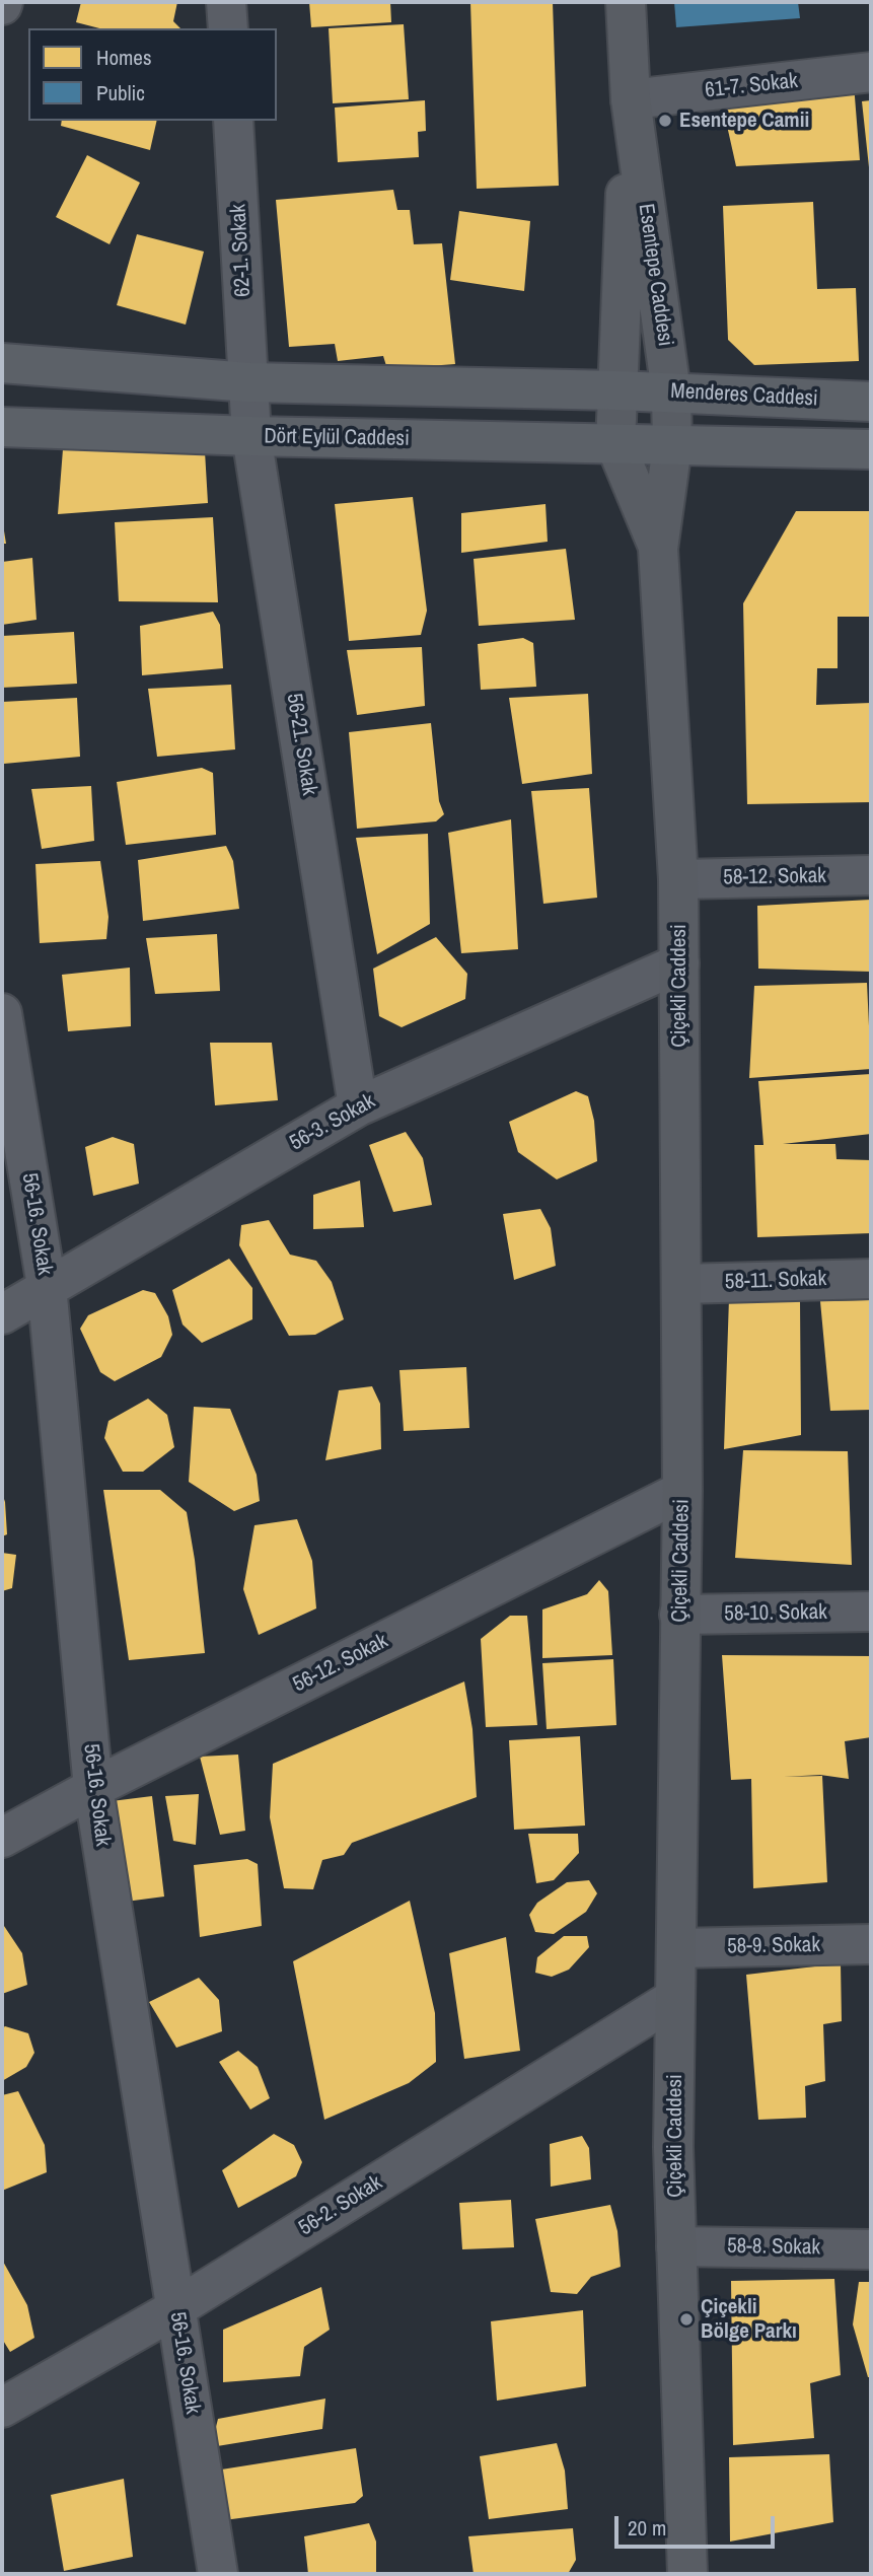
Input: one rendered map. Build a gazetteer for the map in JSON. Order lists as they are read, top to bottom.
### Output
{
  "streets": {
    "main road": ["Menderes Caddesi", "Dört Eylül Caddesi"],
    "street": [
      "61-7. Sokak",
      "62-1. Sokak",
      "Esentepe Caddesi",
      "56-21. Sokak",
      "58-12. Sokak",
      "Çiçekli Caddesi",
      "56-3. Sokak",
      "56-16. Sokak",
      "58-11. Sokak",
      "58-10. Sokak",
      "56-12. Sokak",
      "58-9. Sokak",
      "56-2. Sokak",
      "58-8. Sokak"
    ]
  },
  "crossings": [
    ["61-7. Sokak", "Esentepe Caddesi"],
    ["62-1. Sokak", "56-21. Sokak"],
    ["Esentepe Caddesi", "Menderes Caddesi"],
    ["Esentepe Caddesi", "Dört Eylül Caddesi"],
    ["Esentepe Caddesi", "Çiçekli Caddesi"],
    ["Dört Eylül Caddesi", "56-21. Sokak"],
    ["56-21. Sokak", "56-3. Sokak"],
    ["58-12. Sokak", "Çiçekli Caddesi"],
    ["Çiçekli Caddesi", "56-3. Sokak"],
    ["Çiçekli Caddesi", "58-11. Sokak"],
    ["Çiçekli Caddesi", "58-10. Sokak"],
    ["Çiçekli Caddesi", "56-12. Sokak"],
    ["Çiçekli Caddesi", "58-9. Sokak"],
    ["Çiçekli Caddesi", "56-2. Sokak"],
    ["Çiçekli Caddesi", "58-8. Sokak"],
    ["56-3. Sokak", "56-16. Sokak"],
    ["56-16. Sokak", "56-12. Sokak"],
    ["56-16. Sokak", "56-2. Sokak"]
  ],
  "places": ["Esentepe Camii", "Çiçekli Bölge Parkı"],
  "legend": ["Homes", "Public"],
  "scale_bar": "20 m"
}
